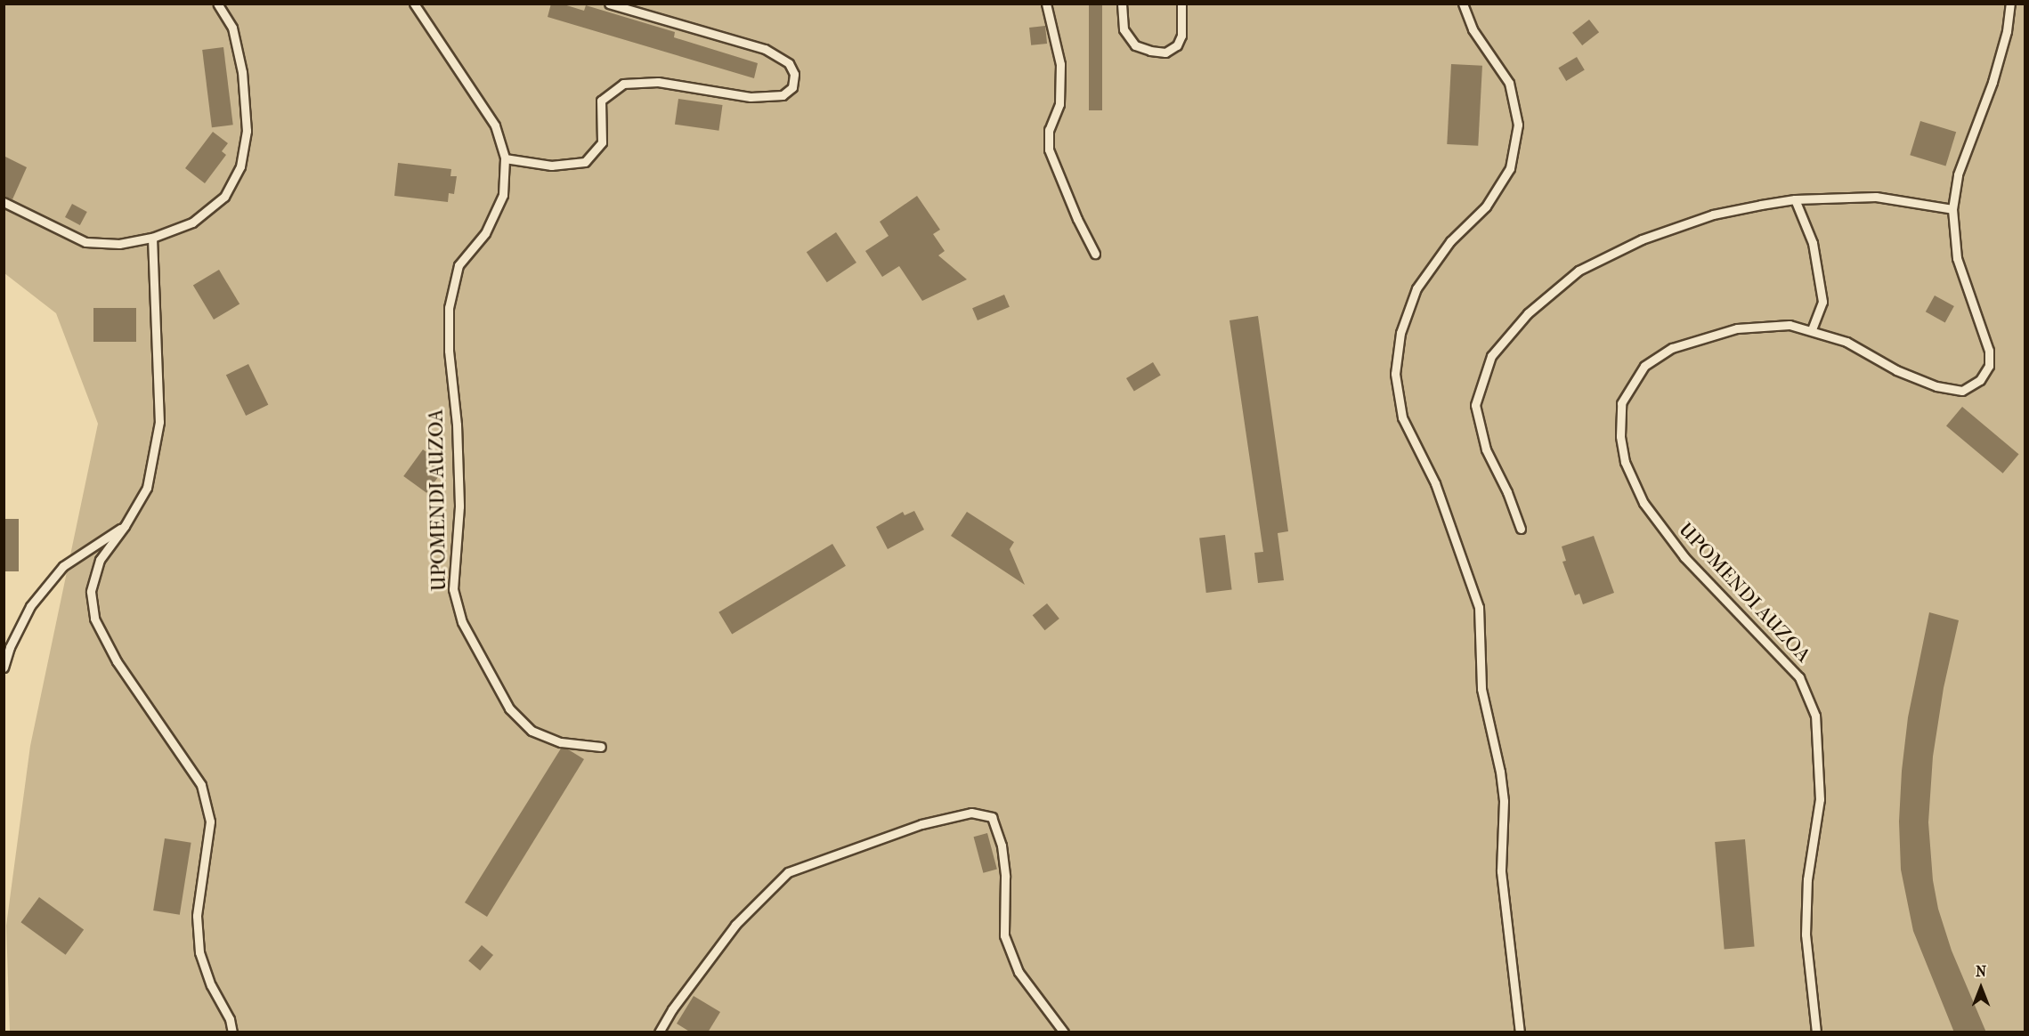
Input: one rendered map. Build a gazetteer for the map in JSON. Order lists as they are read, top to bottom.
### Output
{
  "streets": {
    "lane": ["UPOMENDI AUZOA"]
  },
  "north": "top"
}
